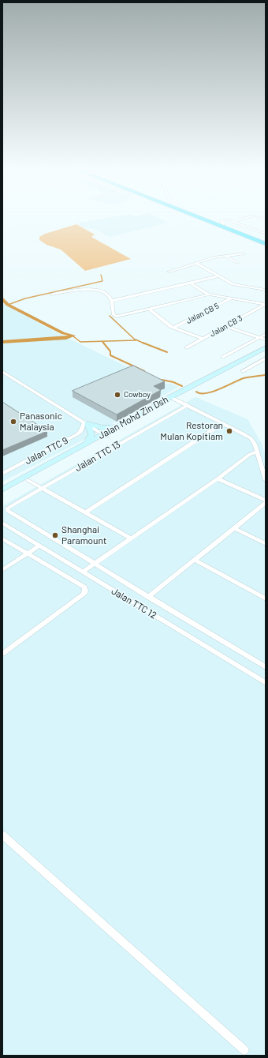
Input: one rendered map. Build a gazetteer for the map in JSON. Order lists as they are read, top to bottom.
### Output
{
  "streets": {
    "main road": ["Jalan Mohd Zin Dsh"],
    "street": [
      "Jalan CB 5",
      "Jalan CB 3",
      "Jalan TTC 9",
      "Jalan TTC 13",
      "Jalan TTC 12"
    ]
  },
  "places": [
    "Cowboy",
    "Panasonic Malaysia",
    "Restoran Mulan Kopitiam",
    "Shanghai Paramount"
  ]
}
